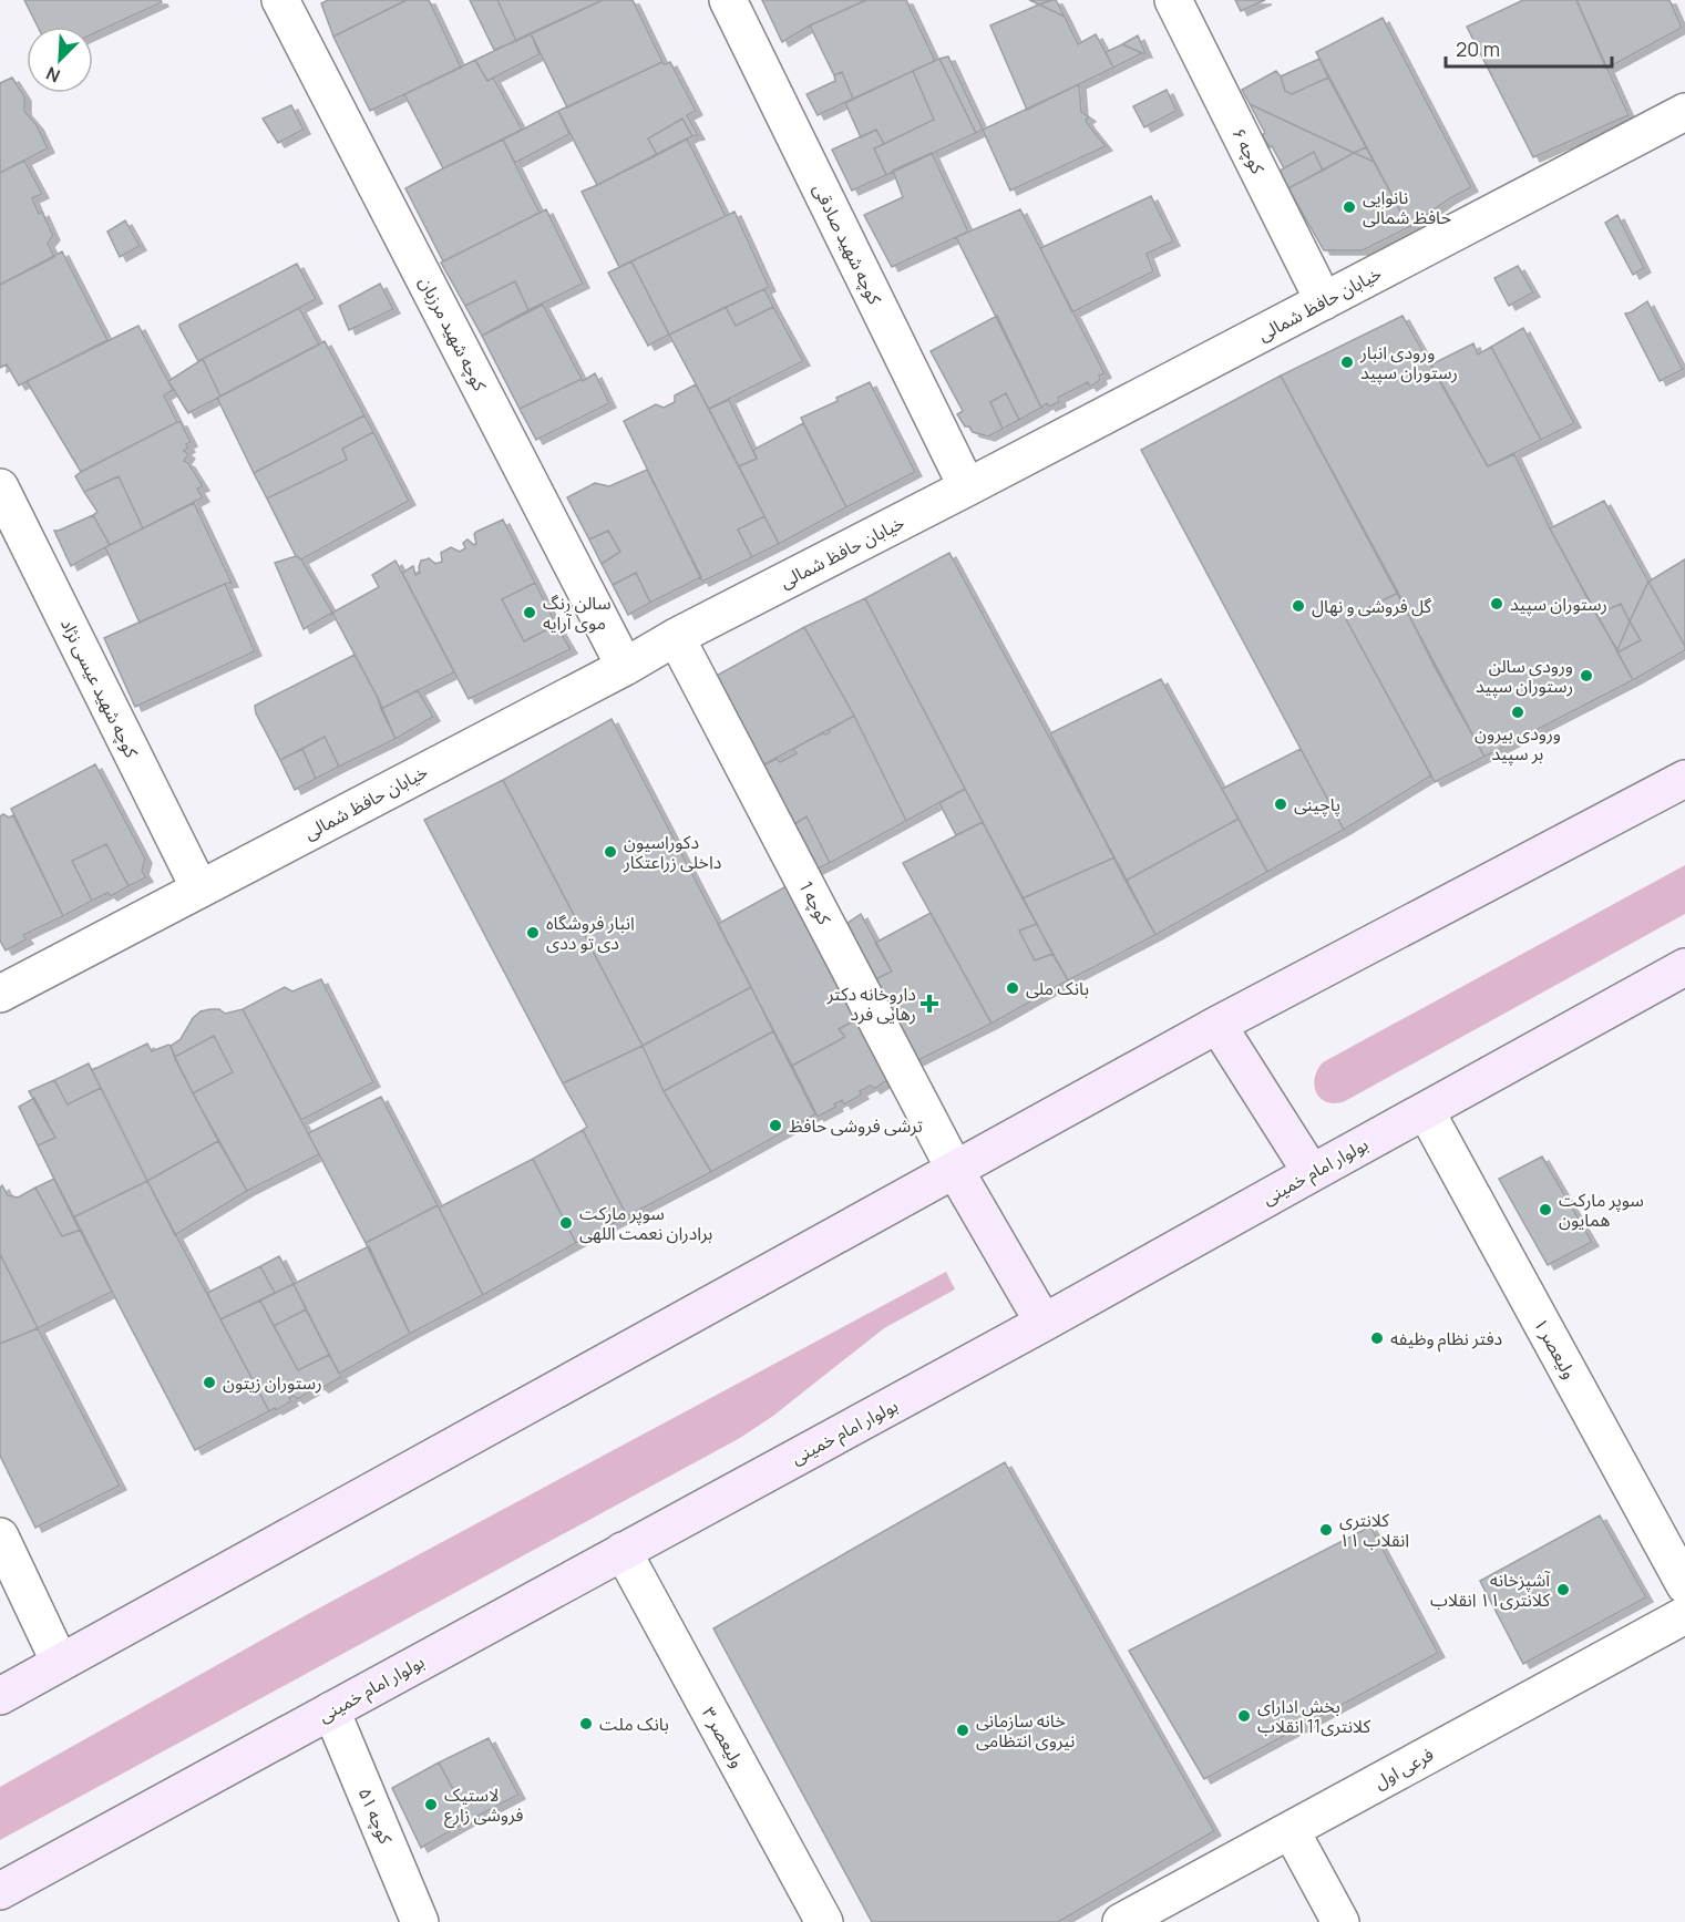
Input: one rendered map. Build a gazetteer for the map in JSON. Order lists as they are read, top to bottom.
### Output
{
  "streets": {
    "main road": ["بولوار امام خمینی"],
    "street": [
      "کوچه ۶",
      "کوچه شهید صادقی",
      "خیابان حافظ شمالی",
      "کوچه شهید مرزبان",
      "کوچه شهید عیسی نژاد",
      "کوچه 1",
      "ولیعصر ۱",
      "ولیعصر ۳",
      "فرعی اول",
      "کوچه ۵۱"
    ]
  },
  "crossings": [
    ["کوچه ۶", "خیابان حافظ شمالی"],
    ["کوچه شهید صادقی", "خیابان حافظ شمالی"],
    ["خیابان حافظ شمالی", "کوچه شهید مرزبان"],
    ["خیابان حافظ شمالی", "کوچه شهید عیسی نژاد"],
    ["خیابان حافظ شمالی", "کوچه 1"],
    ["بولوار امام خمینی", "ولیعصر ۱"],
    ["بولوار امام خمینی", "ولیعصر ۳"],
    ["بولوار امام خمینی", "کوچه ۵۱"]
  ],
  "places": {
    "other": [
      "نانوایی حافظ شمالی",
      "ورودی انبار رستوران سپید",
      "رستوران سپید",
      "گل فروشی و نهال",
      "سالن رنگ موی آرایه",
      "ورودی سالن رستوران سپید",
      "ورودی بیرون بر سپید",
      "پاچینی",
      "دکوراسیون داخلی زراعتکار",
      "انبار فروشگاه دی تو ددی",
      "بانک ملی",
      "ترشی فروشی حافظ",
      "سوپر مارکت همایون",
      "سوپر مارکت برادران نعمت اللهی",
      "دفتر نظام وظیفه",
      "رستوران زیتون",
      "کلانتری ۱۱ انقلاب",
      "آشپزخانه کلانتری۱۱ انقلاب",
      "بخش ادارای کلانتری11 انقلاب",
      "بانک ملت",
      "خانه سازمانی نیروی انتظامی",
      "لاستیک فروشی زارع"
    ],
    "health": ["داروخانه دکتر رهایی فرد"]
  },
  "scale_bar": "20 m",
  "north": "bottom left"
}
